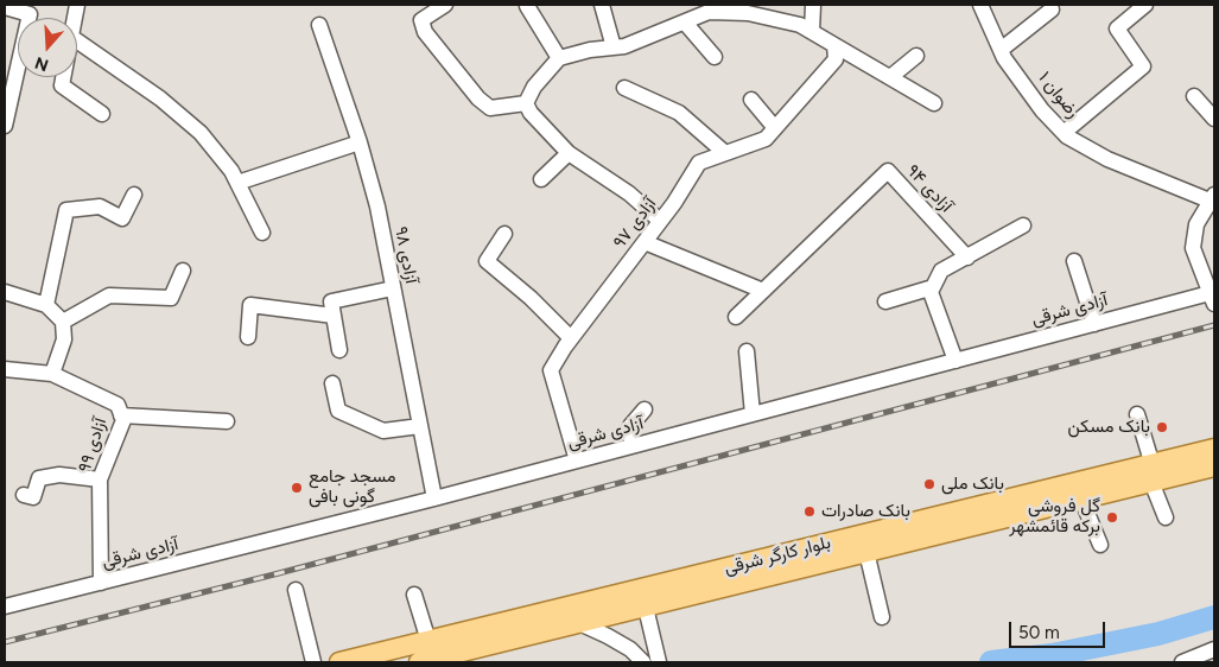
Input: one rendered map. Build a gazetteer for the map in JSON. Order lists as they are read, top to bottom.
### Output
{
  "streets": {
    "main road": ["بلوار کارگر شرقی"],
    "street": [
      "رضوان ۱",
      "آزادی ۹۴",
      "آزادی ۹۷",
      "آزادی ۹۸",
      "آزادی شرقی",
      "آزادی ٩٩"
    ]
  },
  "crossings": [
    ["آزادی ۹۷", "آزادی شرقی"],
    ["آزادی ۹۸", "آزادی شرقی"],
    ["آزادی شرقی", "آزادی ٩٩"]
  ],
  "places": [
    "بانک مسکن",
    "بانک ملی",
    "مسجد جامع گونی بافی",
    "بانک صادرات",
    "گل فروشی برکه قائمشهر"
  ],
  "scale_bar": "50 m",
  "north": "bottom"
}
